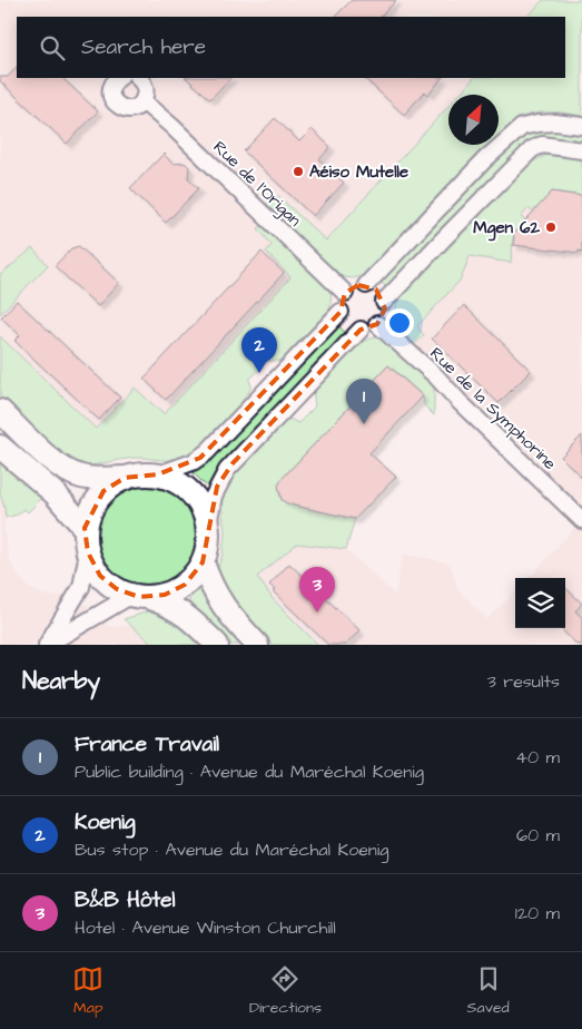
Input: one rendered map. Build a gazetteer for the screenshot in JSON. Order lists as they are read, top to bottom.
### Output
{
  "streets": {
    "street": ["Rue de l'Origan", "Rue de la Symphorine"]
  },
  "crossings": [
    ["Rue de l'Origan", "Rue de la Symphorine"]
  ],
  "places": ["Aéiso Mutelle", "Mgen 62"],
  "north": "top right",
  "page": {
    "search": "Search here",
    "pins": ["2", "1", "3"],
    "heading": ["Nearby", "3 results"],
    "list": [
      {
        "mark": "1",
        "name": "France Travail",
        "note": "Public building · Avenue du Maréchal Koenig",
        "value": "40 m"
      },
      {
        "mark": "2",
        "name": "Koenig",
        "note": "Bus stop · Avenue du Maréchal Koenig",
        "value": "60 m"
      },
      {
        "mark": "3",
        "name": "B&B Hôtel",
        "note": "Hotel · Avenue Winston Churchill",
        "value": "120 m"
      }
    ],
    "nav": ["Map", "Directions", "Saved"]
  }
}
